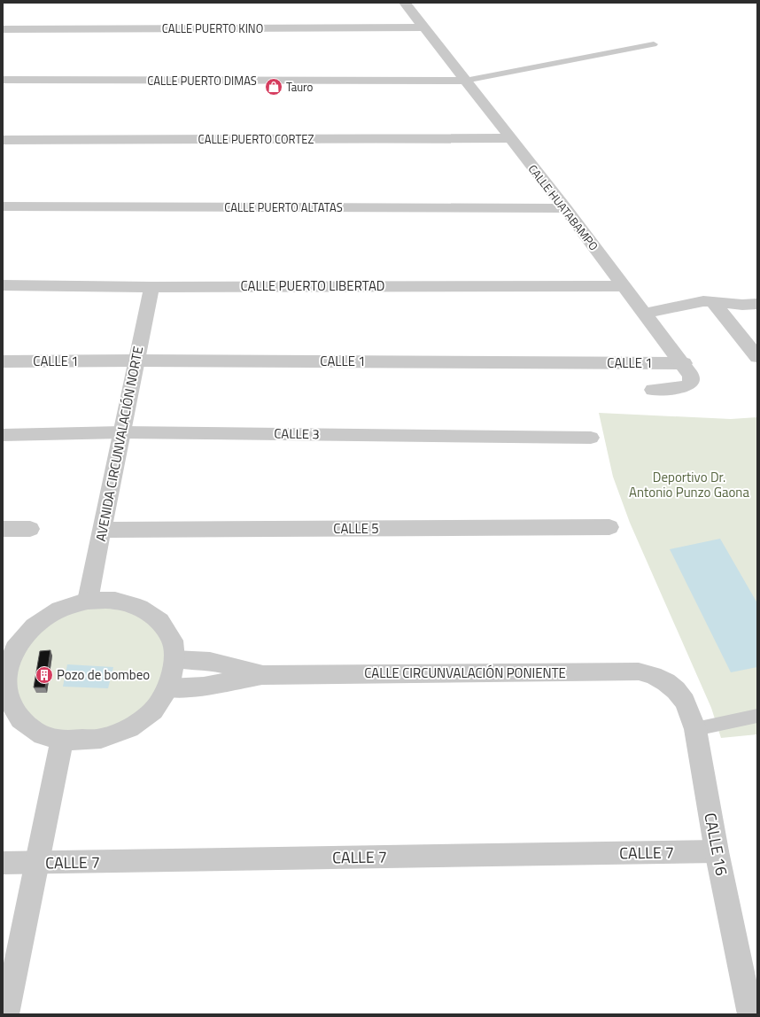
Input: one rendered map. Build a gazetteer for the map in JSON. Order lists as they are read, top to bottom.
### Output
{
  "streets": {
    "street": [
      "CALLE PUERTO KINO",
      "CALLE PUERTO DIMAS",
      "CALLE PUERTO CORTEZ",
      "CALLE PUERTO ALTATAS",
      "CALLE HUATABAMPO",
      "CALLE PUERTO LIBERTAD",
      "CALLE 1",
      "CALLE 3",
      "AVENIDA CIRCUNVALACIÓN NORTE",
      "CALLE 5",
      "CALLE CIRCUNVALACIÓN PONIENTE",
      "CALLE 16",
      "CALLE 7"
    ]
  },
  "crossings": [
    ["CALLE PUERTO KINO", "CALLE HUATABAMPO"],
    ["CALLE PUERTO DIMAS", "CALLE HUATABAMPO"],
    ["CALLE PUERTO CORTEZ", "CALLE HUATABAMPO"],
    ["CALLE PUERTO ALTATAS", "CALLE HUATABAMPO"],
    ["CALLE HUATABAMPO", "CALLE PUERTO LIBERTAD"],
    ["CALLE HUATABAMPO", "CALLE 1"],
    ["CALLE PUERTO LIBERTAD", "AVENIDA CIRCUNVALACIÓN NORTE"],
    ["CALLE 1", "AVENIDA CIRCUNVALACIÓN NORTE"],
    ["CALLE 3", "AVENIDA CIRCUNVALACIÓN NORTE"],
    ["AVENIDA CIRCUNVALACIÓN NORTE", "CALLE 5"],
    ["CALLE CIRCUNVALACIÓN PONIENTE", "CALLE 16"],
    ["CALLE 16", "CALLE 7"]
  ],
  "parks": ["Deportivo Dr. Antonio Punzo Gaona"],
  "places": {
    "shop": ["Tauro"],
    "building": ["Pozo de bombeo"]
  }
}
